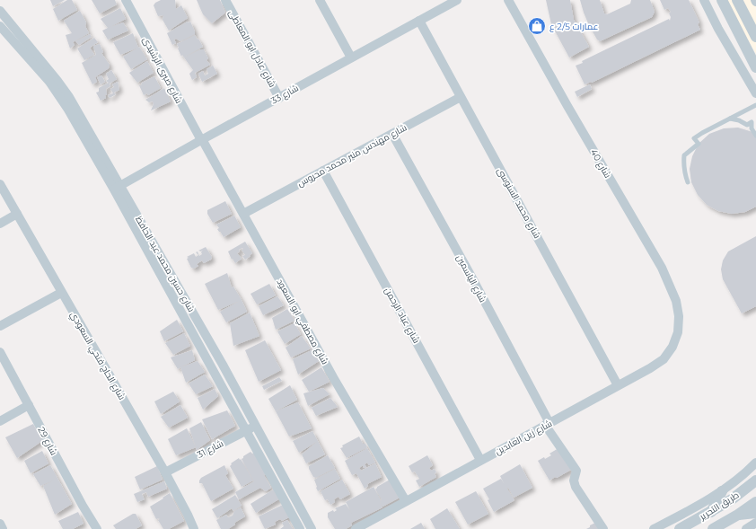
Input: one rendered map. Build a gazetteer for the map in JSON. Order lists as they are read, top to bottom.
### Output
{
  "streets": {
    "street": [
      "شارع عادل ابو المعاطى",
      "شارع صبرى الرشيدى",
      "شارع 33",
      "شارع مهندس منير محمد محروس",
      "شارع 40",
      "شارع محمد السنوسى",
      "شارع حسين محمد عبد الحافظ",
      "شارع الياسمين",
      "شارع عباد الرحمن",
      "شارع مصطفي ابو السعود",
      "شارع الحاج فتحي السعودي",
      "شارع زين العابدين",
      "شارع 29",
      "شارع 31",
      "طريق التحرير"
    ]
  },
  "crossings": [
    ["شارع عادل ابو المعاطى", "شارع 33"],
    ["شارع صبرى الرشيدى", "شارع 33"],
    ["شارع صبرى الرشيدى", "شارع مصطفي ابو السعود"],
    ["شارع 33", "شارع محمد السنوسى"],
    ["شارع 33", "شارع حسين محمد عبد الحافظ"],
    ["شارع 33", "شارع مصطفي ابو السعود"],
    ["شارع مهندس منير محمد محروس", "شارع محمد السنوسى"],
    ["شارع مهندس منير محمد محروس", "شارع الياسمين"],
    ["شارع مهندس منير محمد محروس", "شارع عباد الرحمن"],
    ["شارع مهندس منير محمد محروس", "شارع مصطفي ابو السعود"],
    ["شارع 40", "شارع زين العابدين"],
    ["شارع محمد السنوسى", "شارع زين العابدين"],
    ["شارع حسين محمد عبد الحافظ", "شارع 31"],
    ["شارع الياسمين", "شارع زين العابدين"],
    ["شارع عباد الرحمن", "شارع زين العابدين"],
    ["شارع مصطفي ابو السعود", "شارع زين العابدين"],
    ["شارع الحاج فتحي السعودي", "شارع 31"]
  ],
  "places": {
    "shop": ["عمارات 2/5 ع"]
  }
}
